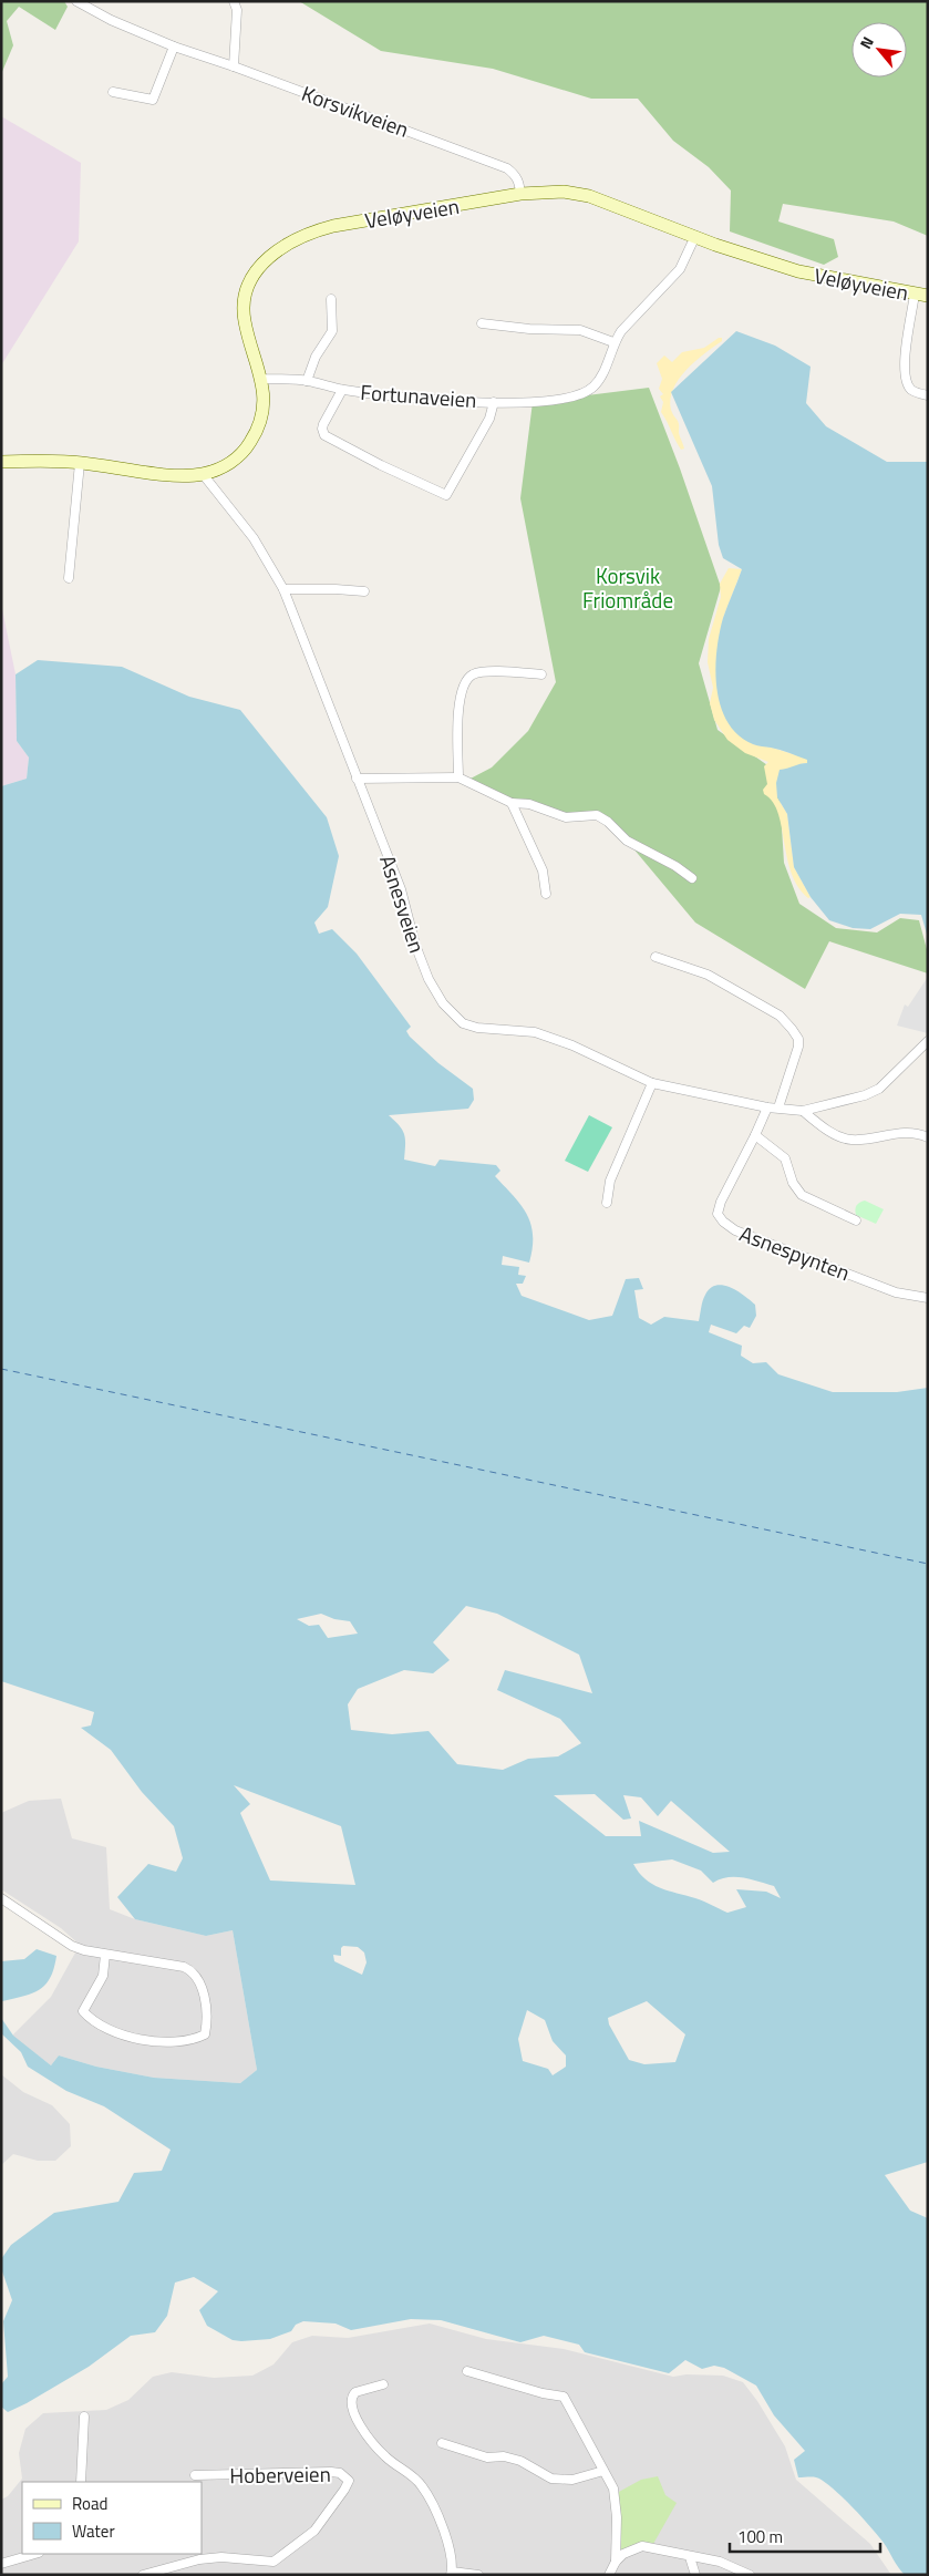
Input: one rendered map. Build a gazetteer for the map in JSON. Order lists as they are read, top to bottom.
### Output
{
  "streets": {
    "main road": ["Veløyveien"],
    "street": [
      "Korsvikveien",
      "Fortunaveien",
      "Asnesveien",
      "Asnespynten",
      "Hoberveien"
    ]
  },
  "crossings": [
    ["Korsvikveien", "Veløyveien"],
    ["Veløyveien", "Fortunaveien"],
    ["Veløyveien", "Asnesveien"],
    ["Asnesveien", "Asnespynten"]
  ],
  "parks": ["Korsvik Friområde"],
  "legend": ["Road", "Water"],
  "scale_bar": "100 m",
  "north": "top left"
}
